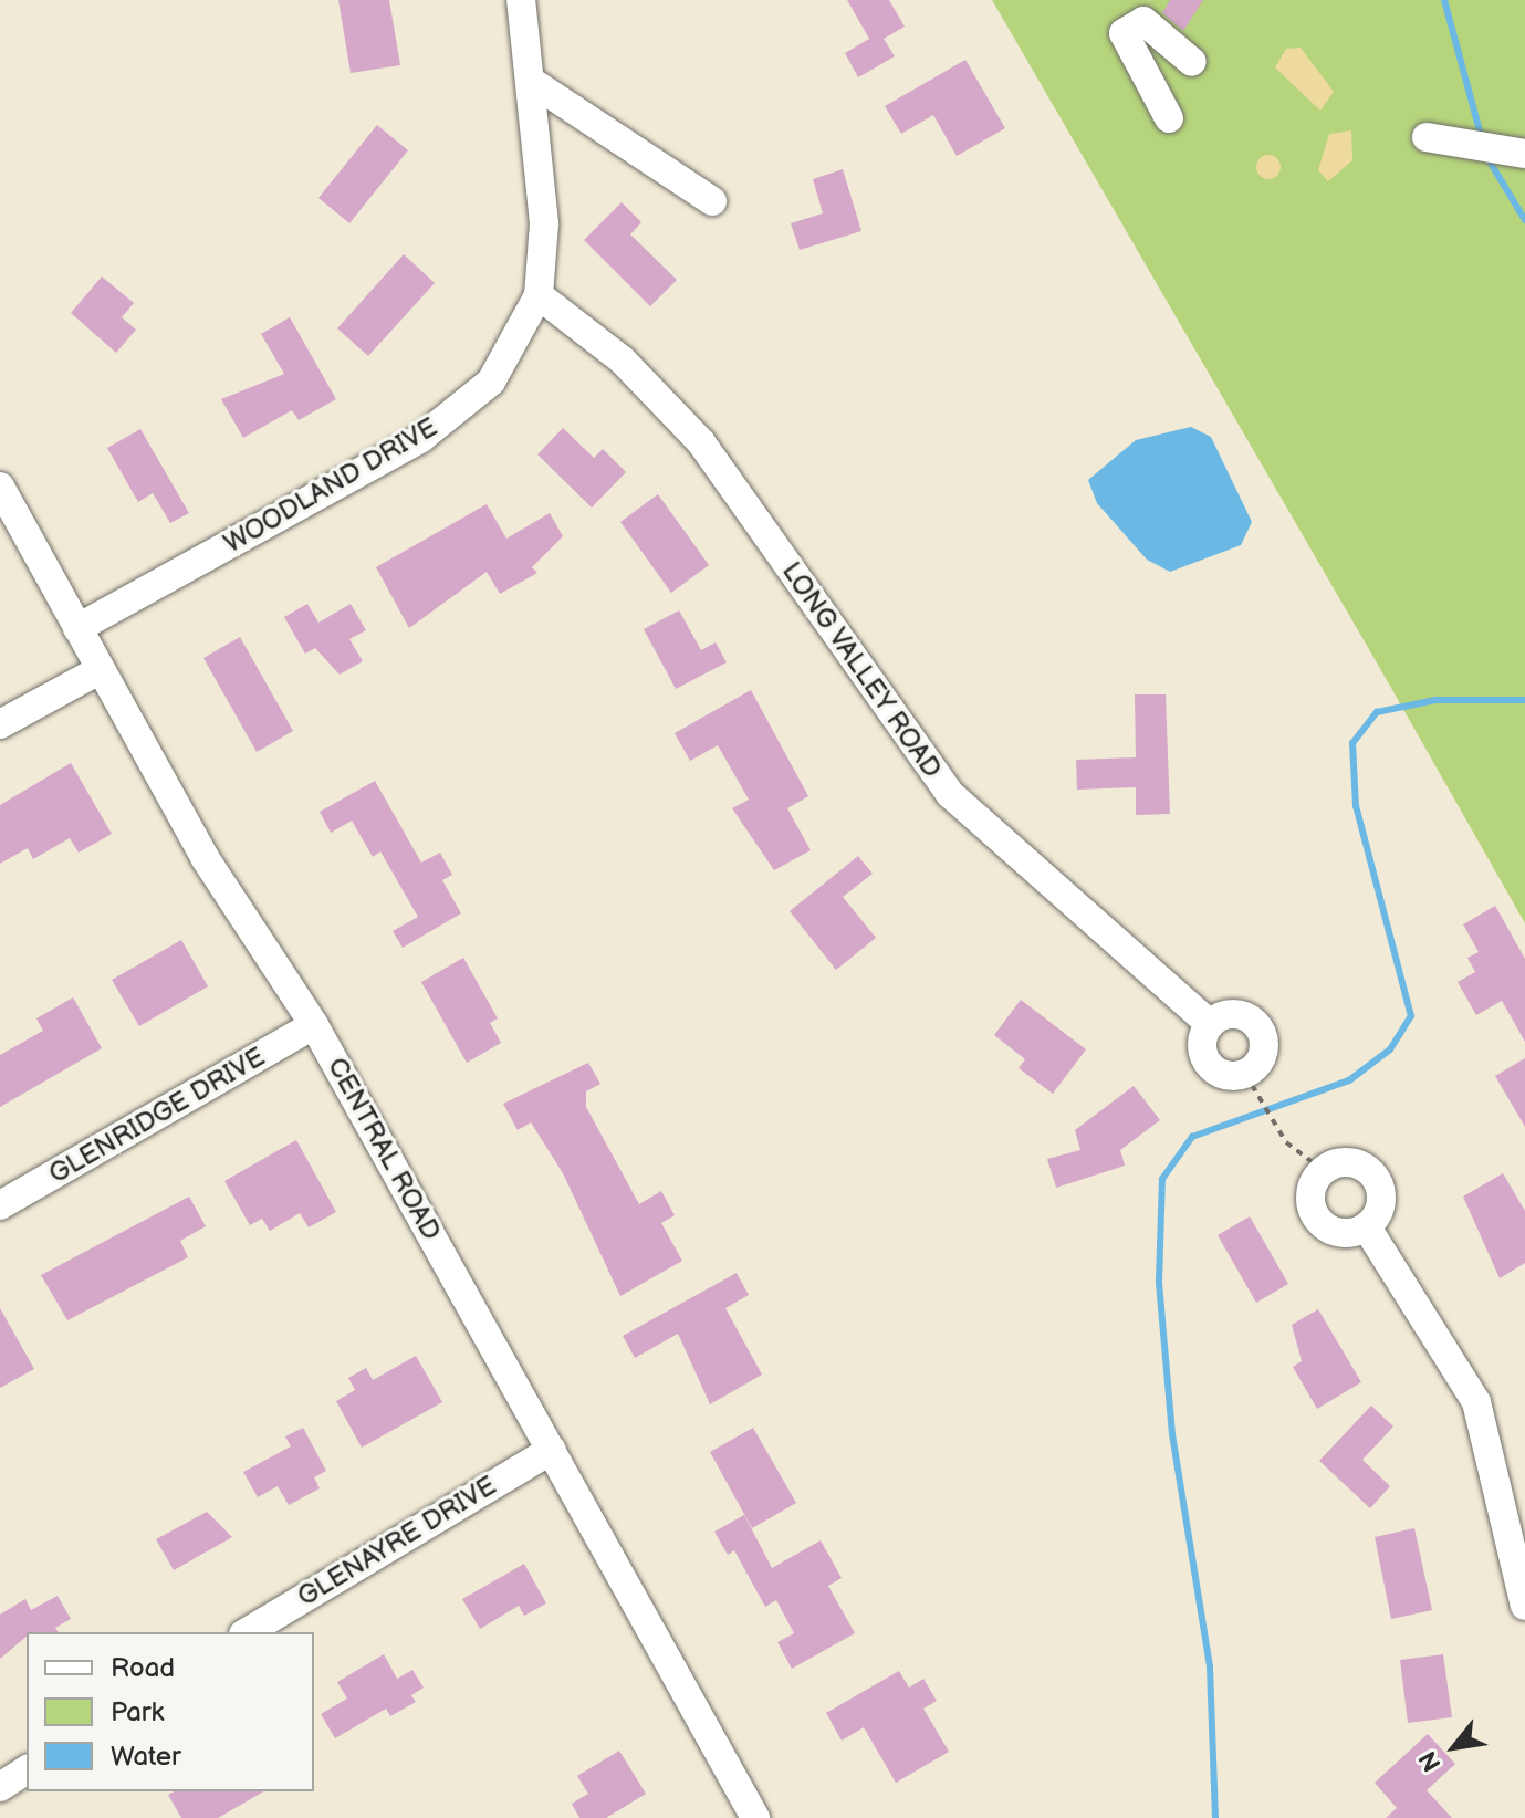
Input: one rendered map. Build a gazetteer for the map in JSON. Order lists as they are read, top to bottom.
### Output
{
  "streets": {
    "street": [
      "WOODLAND DRIVE",
      "LONG VALLEY ROAD",
      "GLENRIDGE DRIVE",
      "CENTRAL ROAD",
      "GLENAYRE DRIVE"
    ]
  },
  "crossings": [
    ["WOODLAND DRIVE", "LONG VALLEY ROAD"],
    ["WOODLAND DRIVE", "CENTRAL ROAD"],
    ["GLENRIDGE DRIVE", "CENTRAL ROAD"],
    ["CENTRAL ROAD", "GLENAYRE DRIVE"]
  ],
  "legend": ["Road", "Park", "Water"],
  "north": "bottom left"
}
